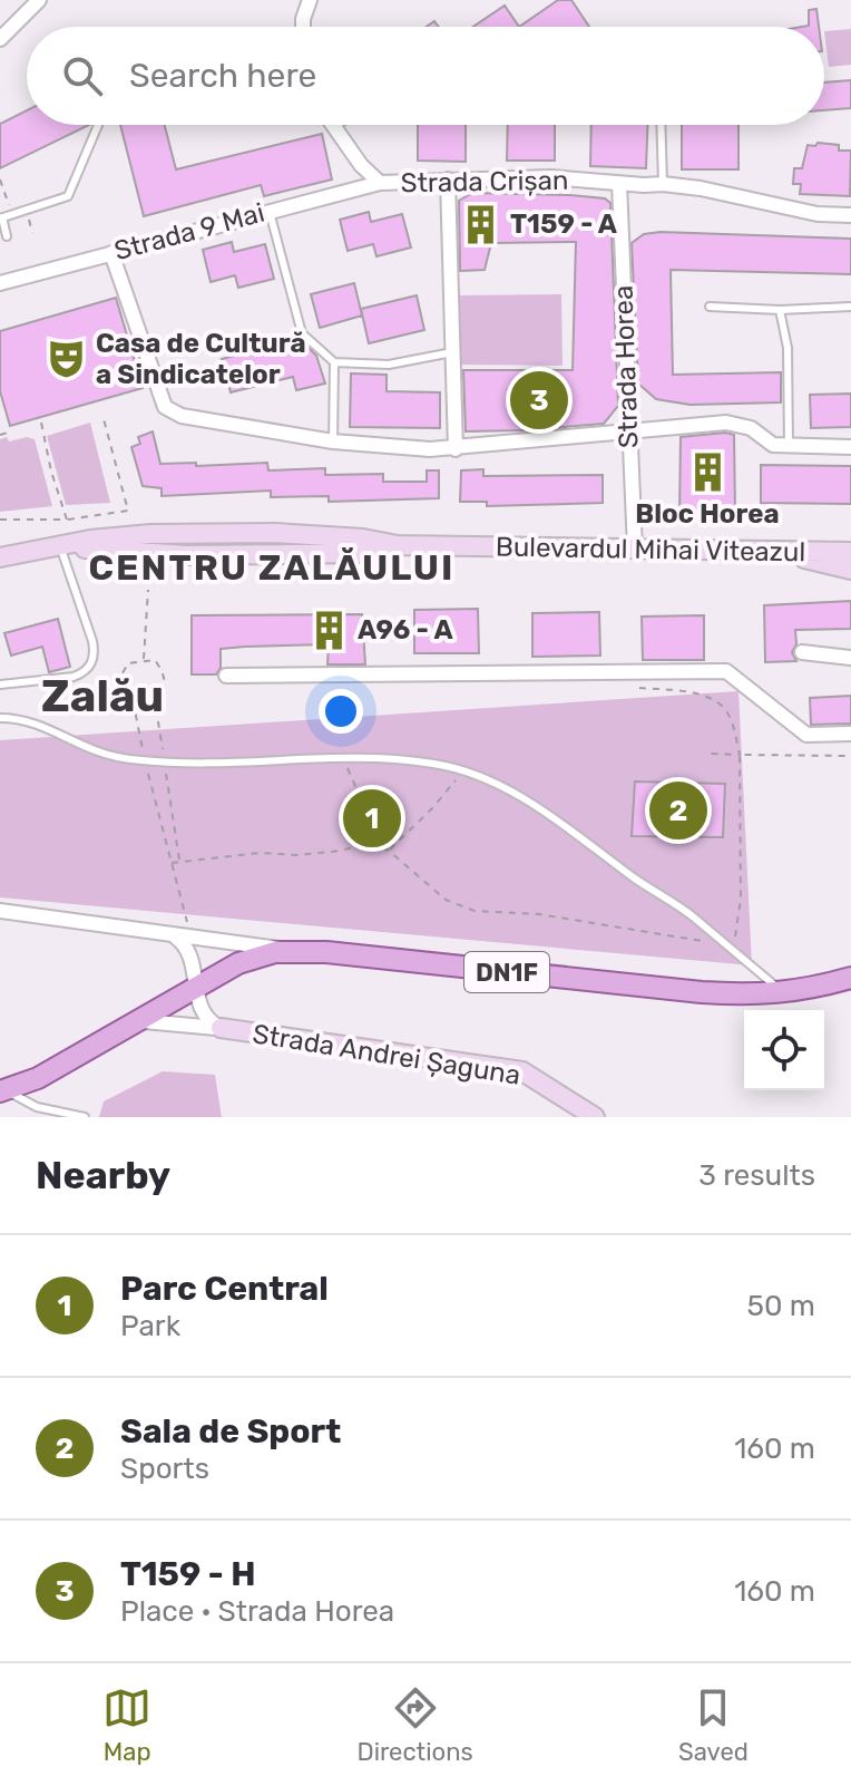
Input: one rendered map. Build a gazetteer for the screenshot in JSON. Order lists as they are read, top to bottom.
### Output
{
  "streets": {
    "main road": ["Bulevardul Mihai Viteazul", "DN1F", "Strada Andrei Șaguna"],
    "street": ["Strada Crișan", "Strada 9 Mai", "Strada Horea"]
  },
  "crossings": [
    ["Strada Crișan", "Strada 9 Mai"],
    ["Strada Crișan", "Strada Horea"],
    ["Strada Horea", "Bulevardul Mihai Viteazul"],
    ["DN1F", "Strada Andrei Șaguna"]
  ],
  "districts": ["CENTRU ZALĂULUI", "Zalău"],
  "places": {
    "building": ["T159 - A", "Bloc Horea", "A96 - A"],
    "theatre": ["Casa de Cultură a Sindicatelor"]
  },
  "page": {
    "search": "Search here",
    "pins": ["3", "2", "1"],
    "heading": ["Nearby", "3 results"],
    "list": [
      {
        "mark": "1",
        "name": "Parc Central",
        "note": "Park",
        "value": "50 m"
      },
      {
        "mark": "2",
        "name": "Sala de Sport",
        "note": "Sports",
        "value": "160 m"
      },
      {
        "mark": "3",
        "name": "T159 - H",
        "note": "Place · Strada Horea",
        "value": "160 m"
      }
    ],
    "nav": ["Map", "Directions", "Saved"]
  }
}
